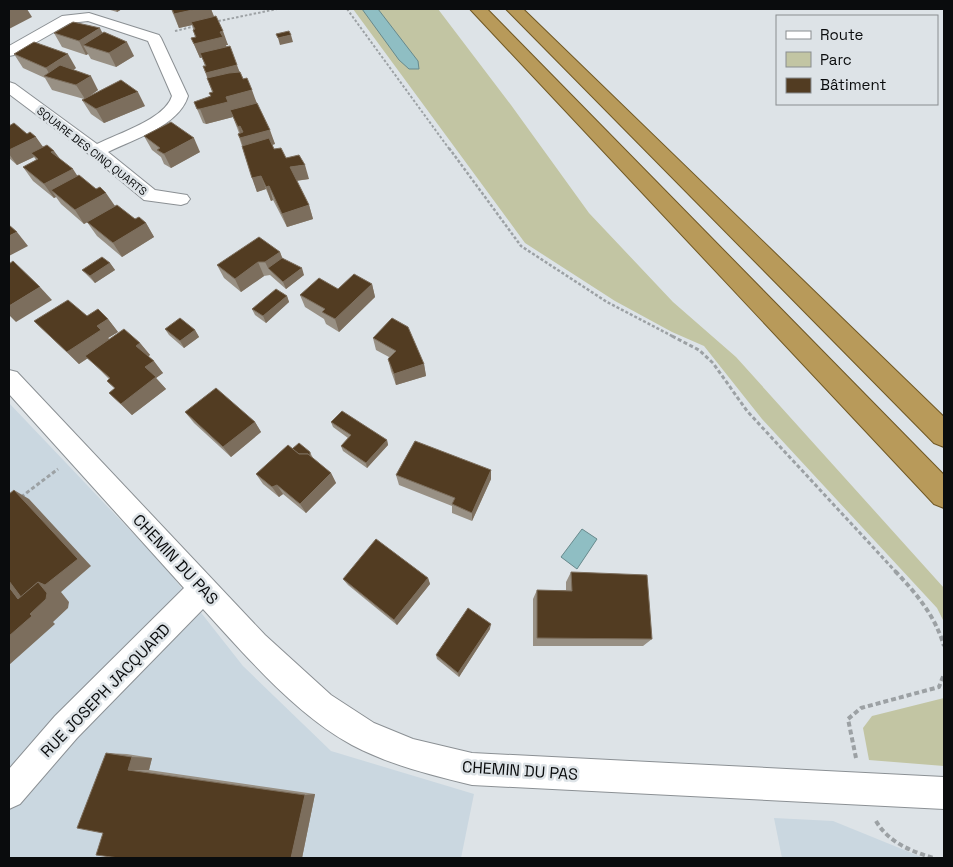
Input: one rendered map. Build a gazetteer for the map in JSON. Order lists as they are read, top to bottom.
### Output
{
  "streets": {
    "street": ["SQUARE DES CINQ QUARTS", "CHEMIN DU PAS", "RUE JOSEPH JACQUARD"]
  },
  "crossings": [
    ["CHEMIN DU PAS", "RUE JOSEPH JACQUARD"]
  ],
  "legend": ["Route", "Parc", "Bâtiment"]
}
